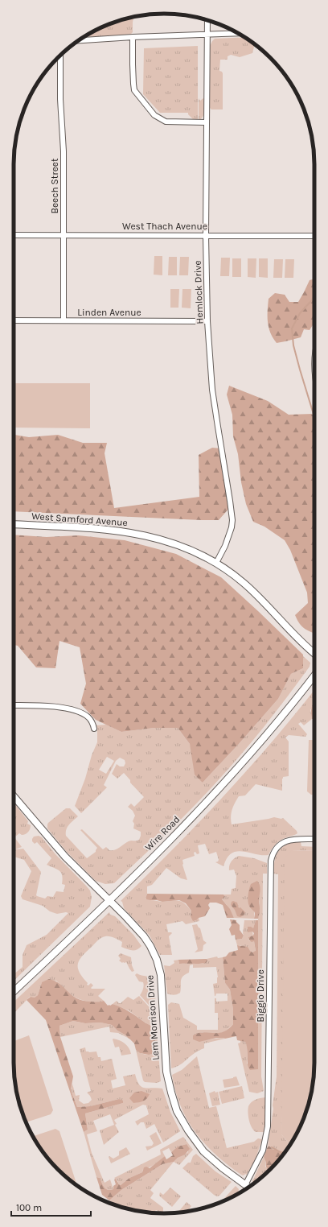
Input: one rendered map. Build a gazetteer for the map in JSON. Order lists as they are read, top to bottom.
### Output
{
  "streets": {
    "street": [
      "Beech Street",
      "West Thach Avenue",
      "Hemlock Drive",
      "Linden Avenue",
      "West Samford Avenue",
      "Wire Road",
      "Biggio Drive",
      "Lem Morrison Drive"
    ]
  },
  "crossings": [
    ["Beech Street", "West Thach Avenue"],
    ["Beech Street", "Linden Avenue"],
    ["West Thach Avenue", "Hemlock Drive"],
    ["Hemlock Drive", "Linden Avenue"],
    ["Hemlock Drive", "West Samford Avenue"],
    ["Wire Road", "Lem Morrison Drive"],
    ["Biggio Drive", "Lem Morrison Drive"]
  ],
  "scale_bar": "100 m"
}
